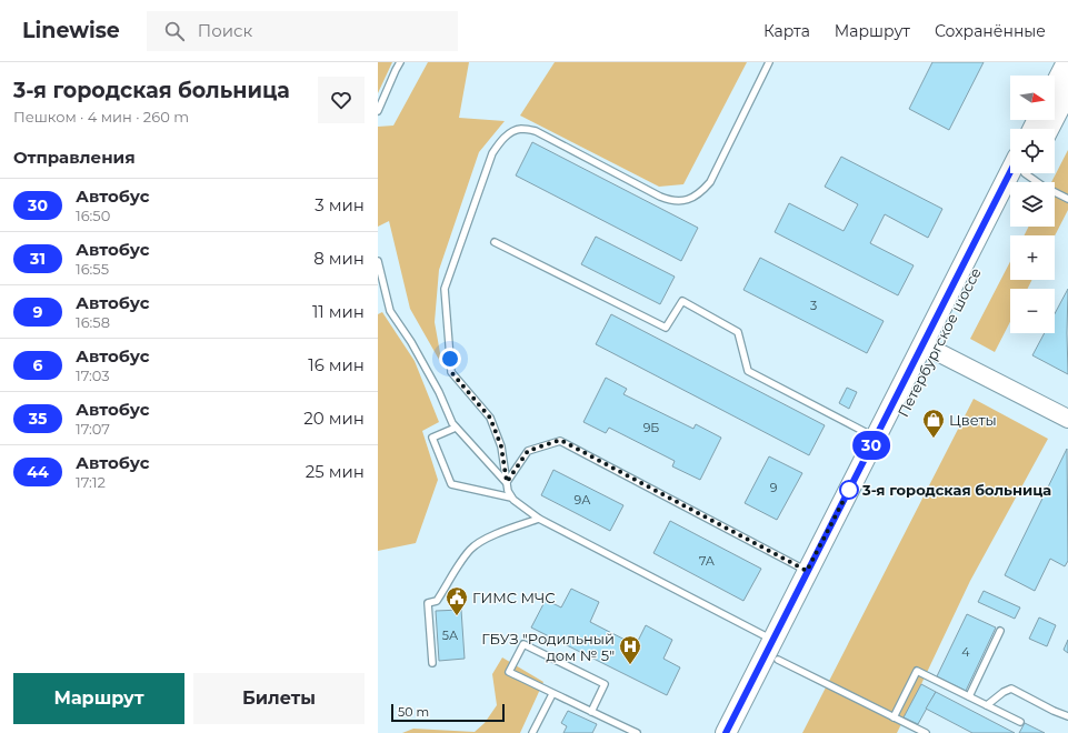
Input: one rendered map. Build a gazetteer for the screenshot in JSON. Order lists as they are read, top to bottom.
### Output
{
  "streets": {
    "main road": ["Петербургское шоссе"]
  },
  "places": {
    "shop": ["Цветы"],
    "other": ["3-я городская больница"],
    "public building": ["ГИМС МЧС"],
    "hospital": ["ГБУЗ \"Родильный дом № 5\""]
  },
  "lines": ["bus line 30"],
  "house_numbers": [
    "3",
    "9Б",
    "9",
    "9А",
    "7А",
    "5А",
    "4"
  ],
  "scale_bar": "50 m",
  "north": "right",
  "page": {
    "header": "Linewise",
    "search": "Поиск",
    "nav": ["Карта", "Маршрут", "Сохранённые"],
    "heading": [
      ["3-я городская больница", "Пешком · 4 мин · 260 m"],
      "Отправления"
    ],
    "on_map": "30",
    "map_buttons": ["+", "−"],
    "list": [
      {
        "mark": "30",
        "name": "Автобус",
        "note": "16:50",
        "value": "3 мин"
      },
      {
        "mark": "31",
        "name": "Автобус",
        "note": "16:55",
        "value": "8 мин"
      },
      {
        "mark": "9",
        "name": "Автобус",
        "note": "16:58",
        "value": "11 мин"
      },
      {
        "mark": "6",
        "name": "Автобус",
        "note": "17:03",
        "value": "16 мин"
      },
      {
        "mark": "35",
        "name": "Автобус",
        "note": "17:07",
        "value": "20 мин"
      },
      {
        "mark": "44",
        "name": "Автобус",
        "note": "17:12",
        "value": "25 мин"
      }
    ],
    "buttons": ["Маршрут", "Билеты"],
    "scale": "50 m"
  }
}
